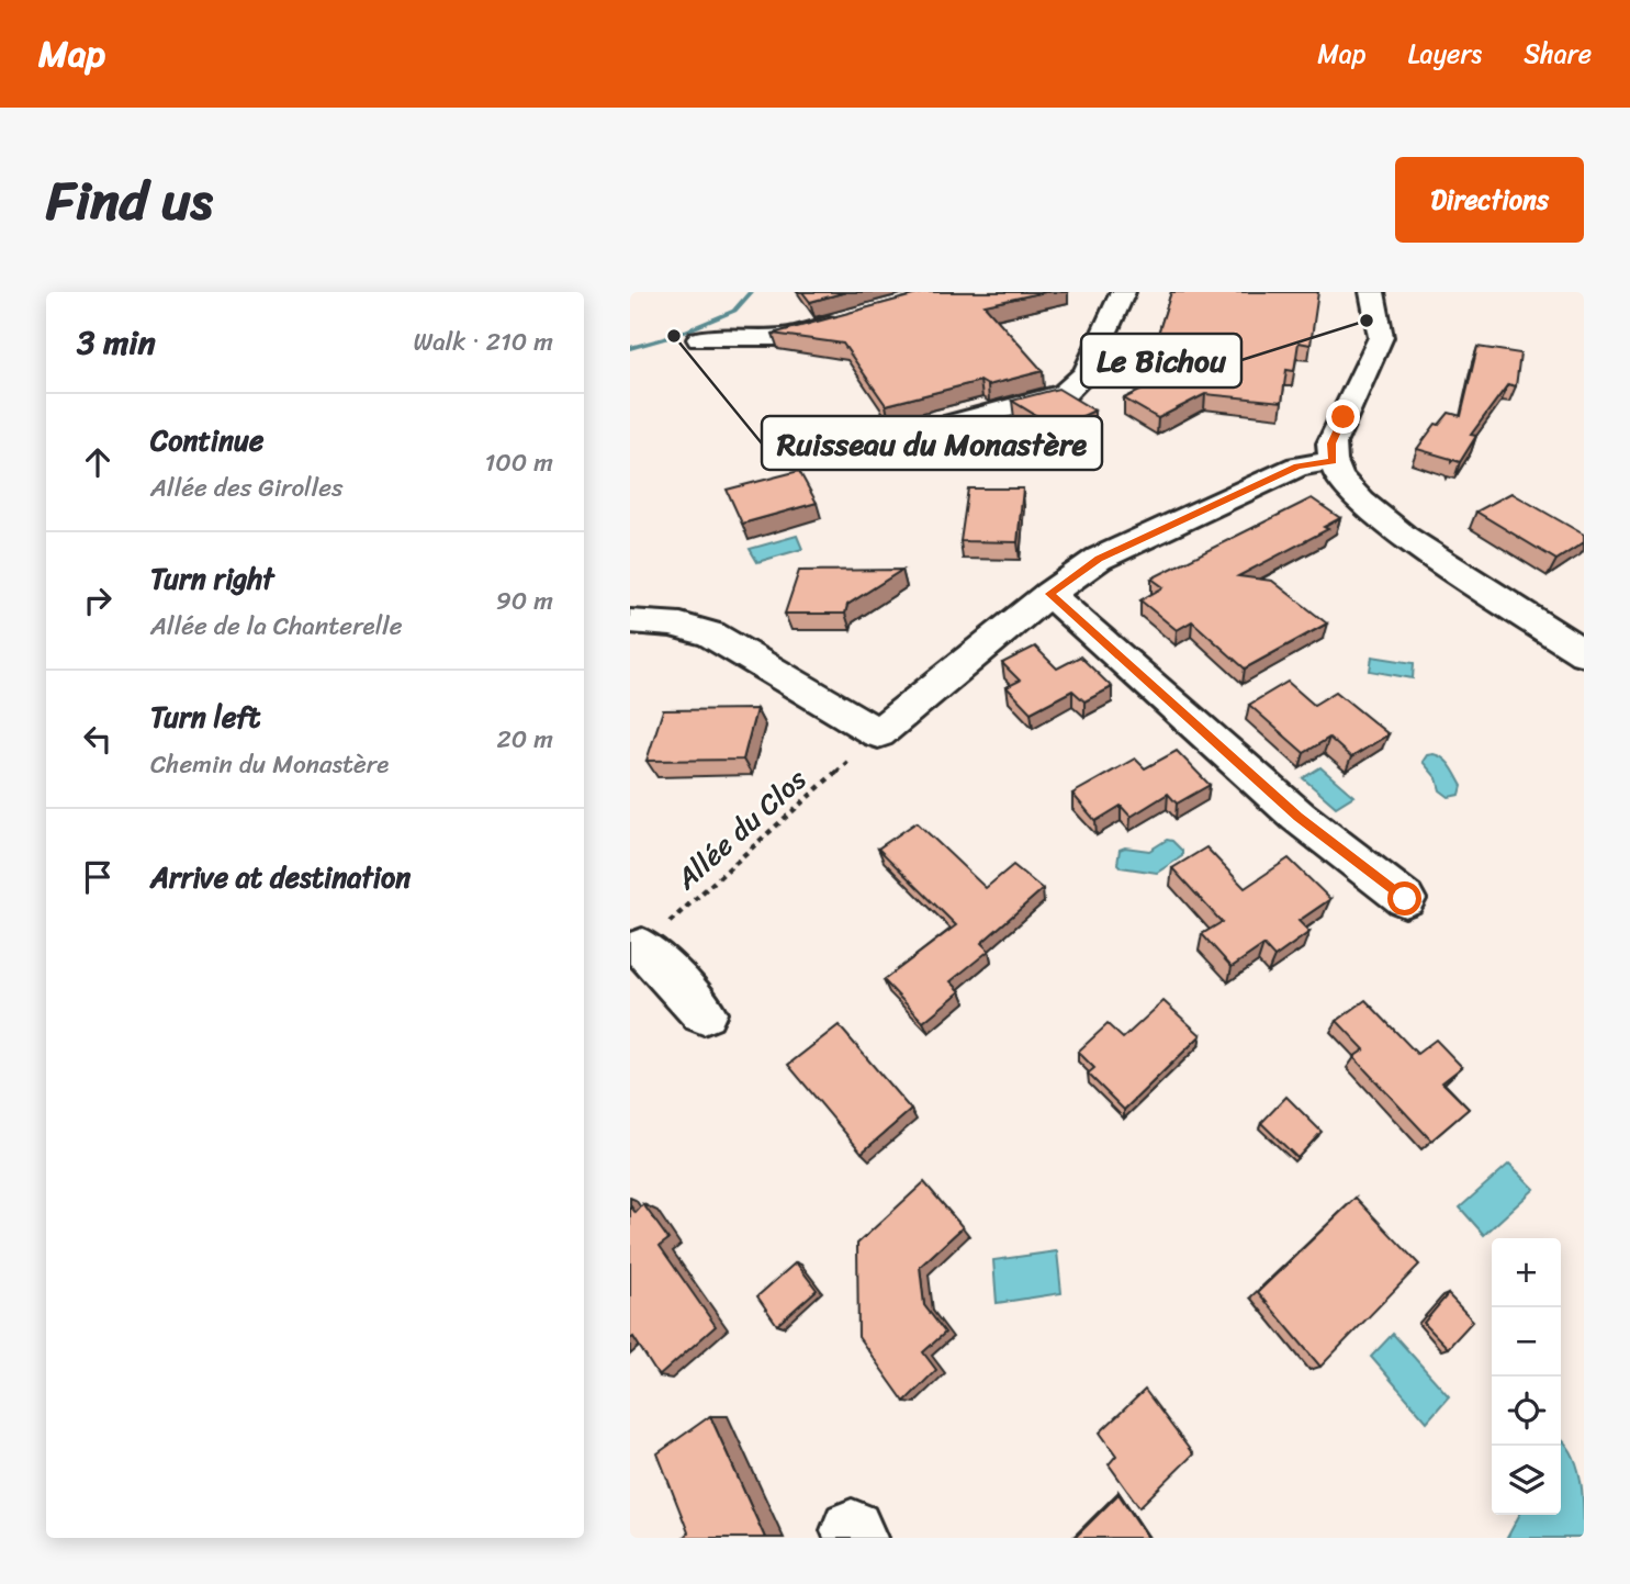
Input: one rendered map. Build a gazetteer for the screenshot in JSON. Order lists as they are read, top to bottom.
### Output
{
  "streets": {
    "path": ["Allée du Clos"]
  },
  "places": ["Le Bichou", "Ruisseau du Monastère"],
  "page": {
    "header": "Map",
    "nav": ["Map", "Layers", "Share"],
    "title": "Find us",
    "buttons": "Directions",
    "heading": ["3 min", "Walk · 210 m"],
    "list": [
      ["Continue", "Allée des Girolles", "100 m"],
      ["Turn right", "Allée de la Chanterelle", "90 m"],
      ["Turn left", "Chemin du Monastère", "20 m"],
      "Arrive at destination"
    ],
    "map_buttons": ["+", "−"]
  }
}
